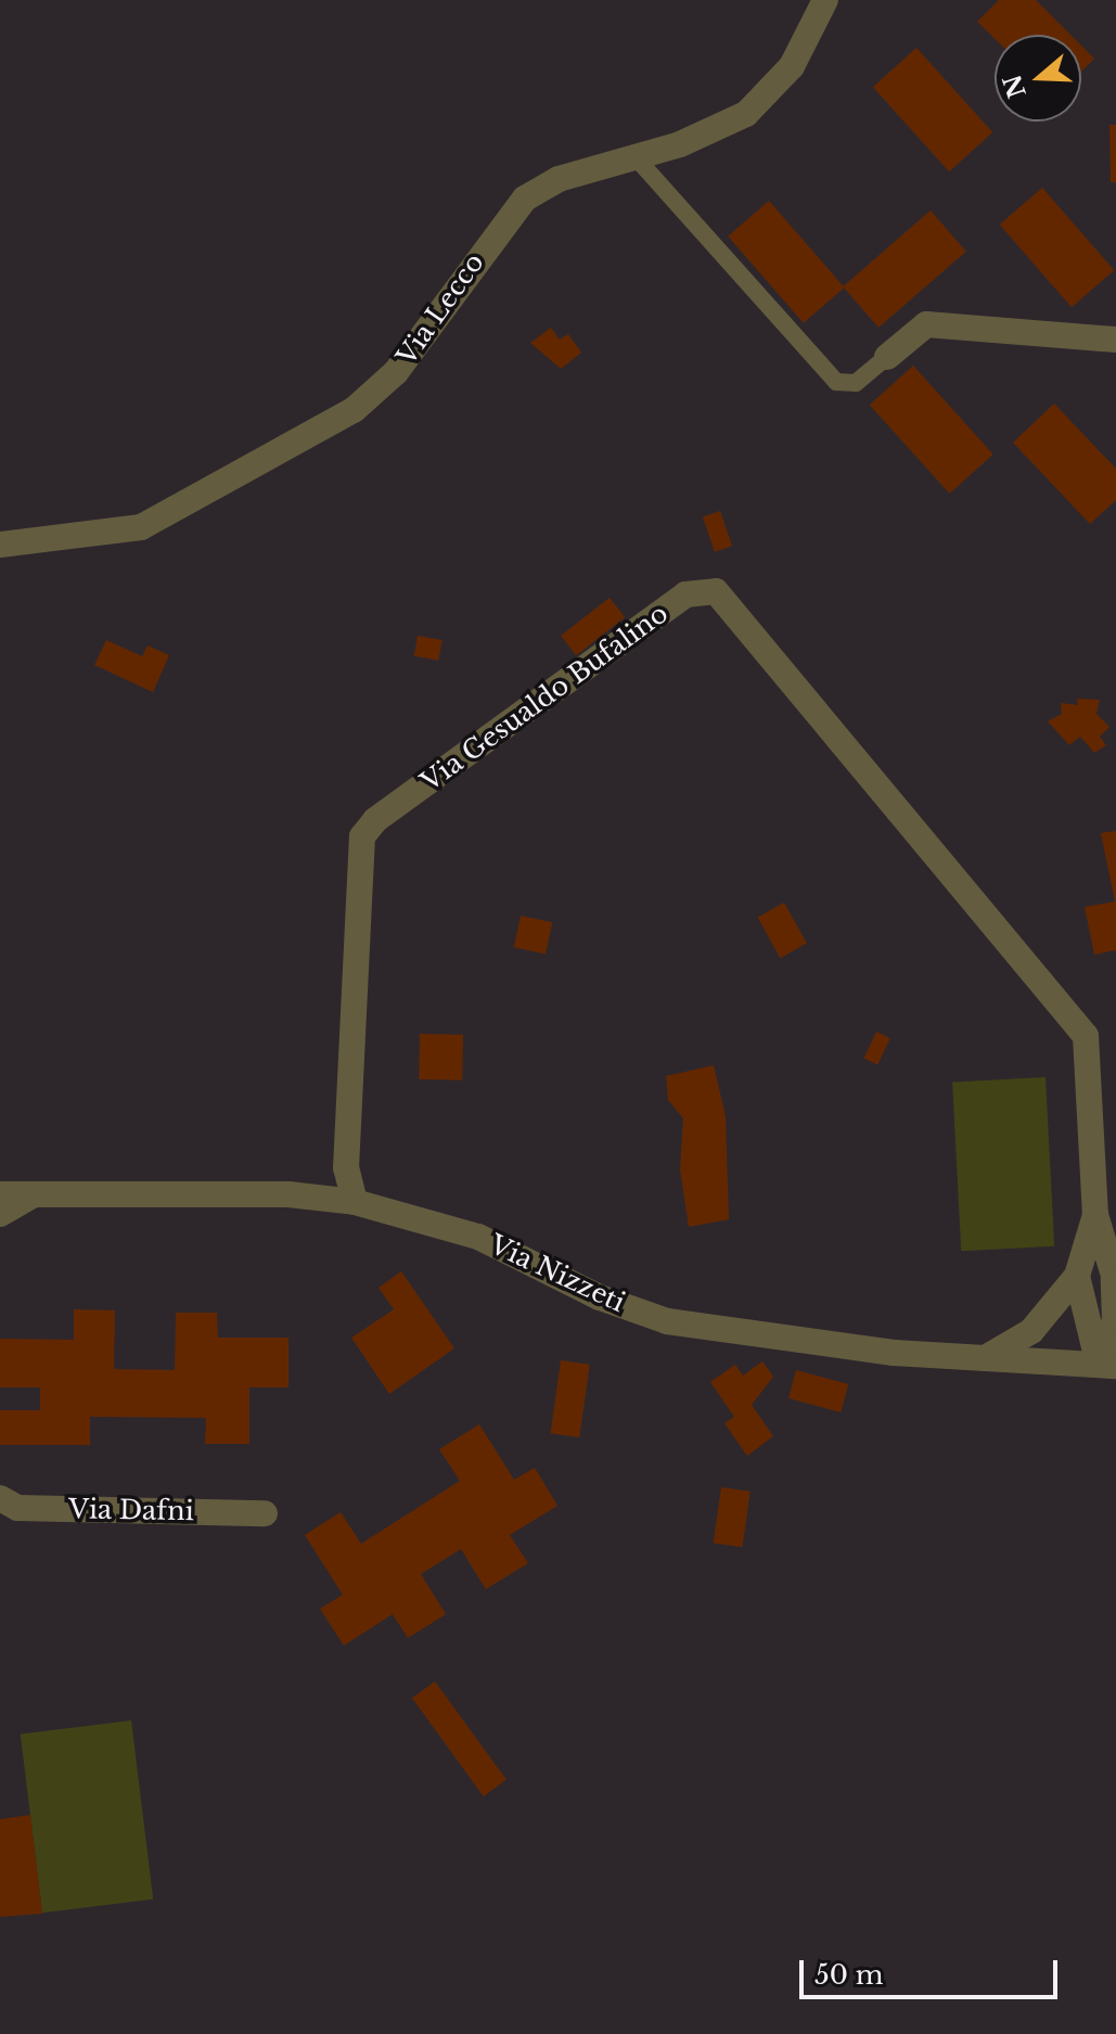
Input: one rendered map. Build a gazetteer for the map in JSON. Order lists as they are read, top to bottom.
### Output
{
  "streets": {
    "street": [
      "Via Lecco",
      "Via Gesualdo Bufalino",
      "Via Nizzeti",
      "Via Dafni"
    ]
  },
  "crossings": [
    ["Via Gesualdo Bufalino", "Via Nizzeti"]
  ],
  "scale_bar": "50 m",
  "north": "left"
}
